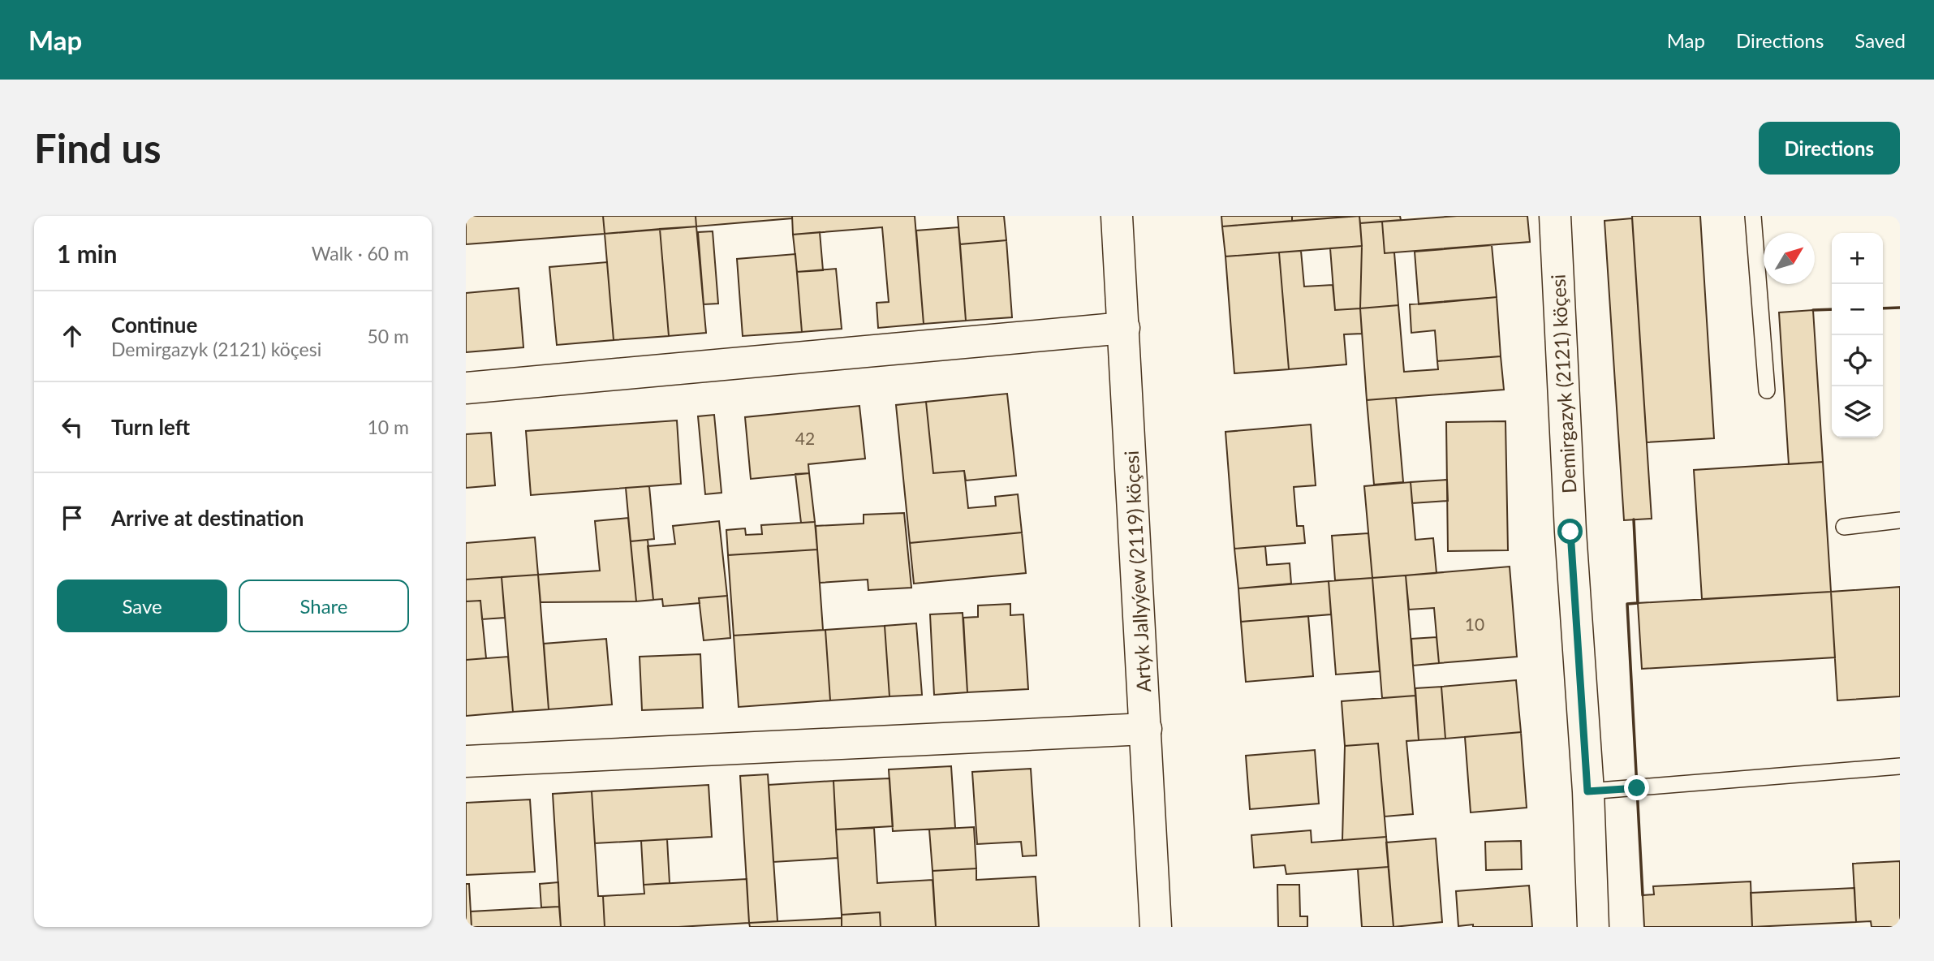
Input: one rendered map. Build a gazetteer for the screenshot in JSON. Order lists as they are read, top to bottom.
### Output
{
  "streets": {
    "street": ["Demirgazyk (2121) köçesi", "Artyk Jallyýew (2119) köçesi"]
  },
  "house_numbers": ["42", "10"],
  "north": "top right",
  "page": {
    "header": "Map",
    "nav": ["Map", "Directions", "Saved"],
    "buttons": [
      "Directions",
      ["Save", "Share"]
    ],
    "title": "Find us",
    "heading": ["1 min", "Walk · 60 m"],
    "map_buttons": ["+", "−"],
    "list": [
      ["Continue", "Demirgazyk (2121) köçesi", "50 m"],
      ["Turn left", "10 m"],
      "Arrive at destination"
    ]
  }
}
